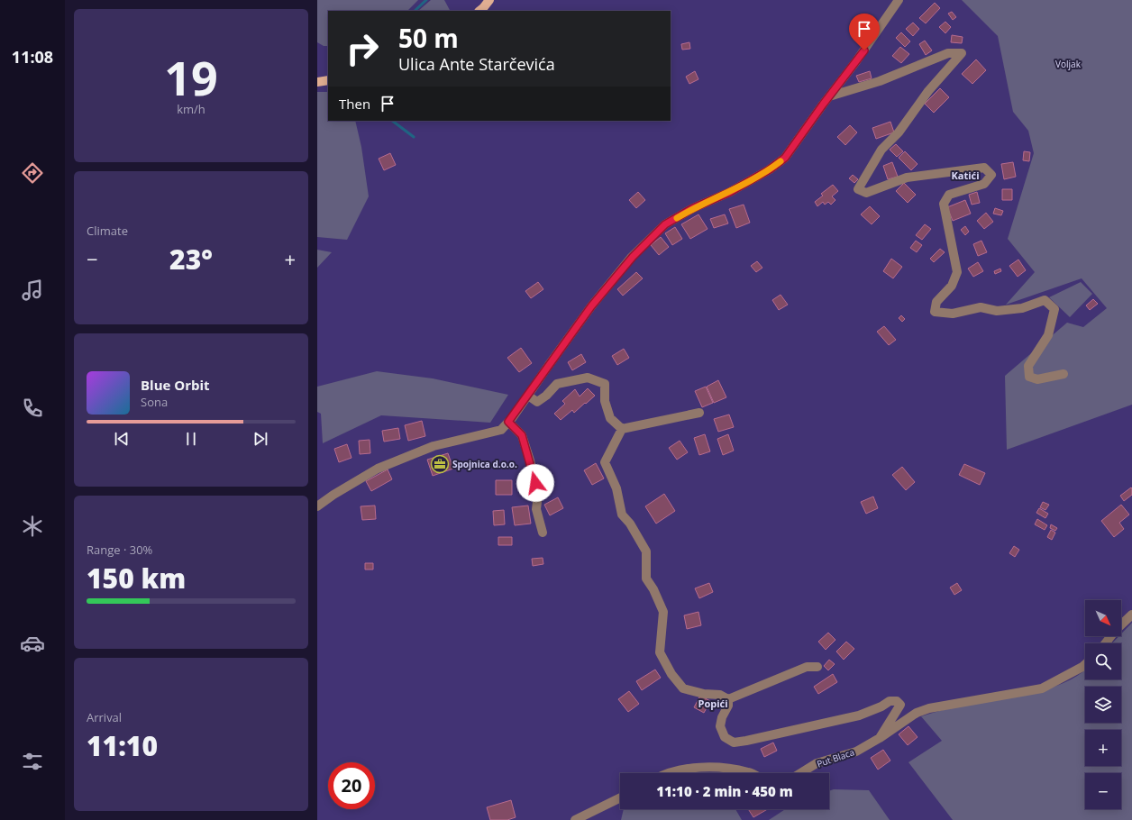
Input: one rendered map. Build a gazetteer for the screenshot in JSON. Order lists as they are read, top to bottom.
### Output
{
  "streets": {
    "street": ["Put Blaca"]
  },
  "districts": ["Katići", "Popići"],
  "parks": ["Voljak"],
  "places": {
    "office": ["Spojnica d.o.o."]
  },
  "north": "bottom right",
  "page": {
    "tabs": "11:08",
    "tile": [
      ["19", "km/h"],
      "Climate",
      ["Range · 30%", "150 km"],
      ["Arrival", "11:10"]
    ],
    "turn": ["50 m", "Ulica Ante Starčevića"],
    "then": "Then",
    "heat": ["−", "23°", "+"],
    "song": ["Blue Orbit", "Sona"],
    "map_buttons": ["+", "−"],
    "limit": "20",
    "trip": "11:10 · 2 min · 450 m"
  }
}
